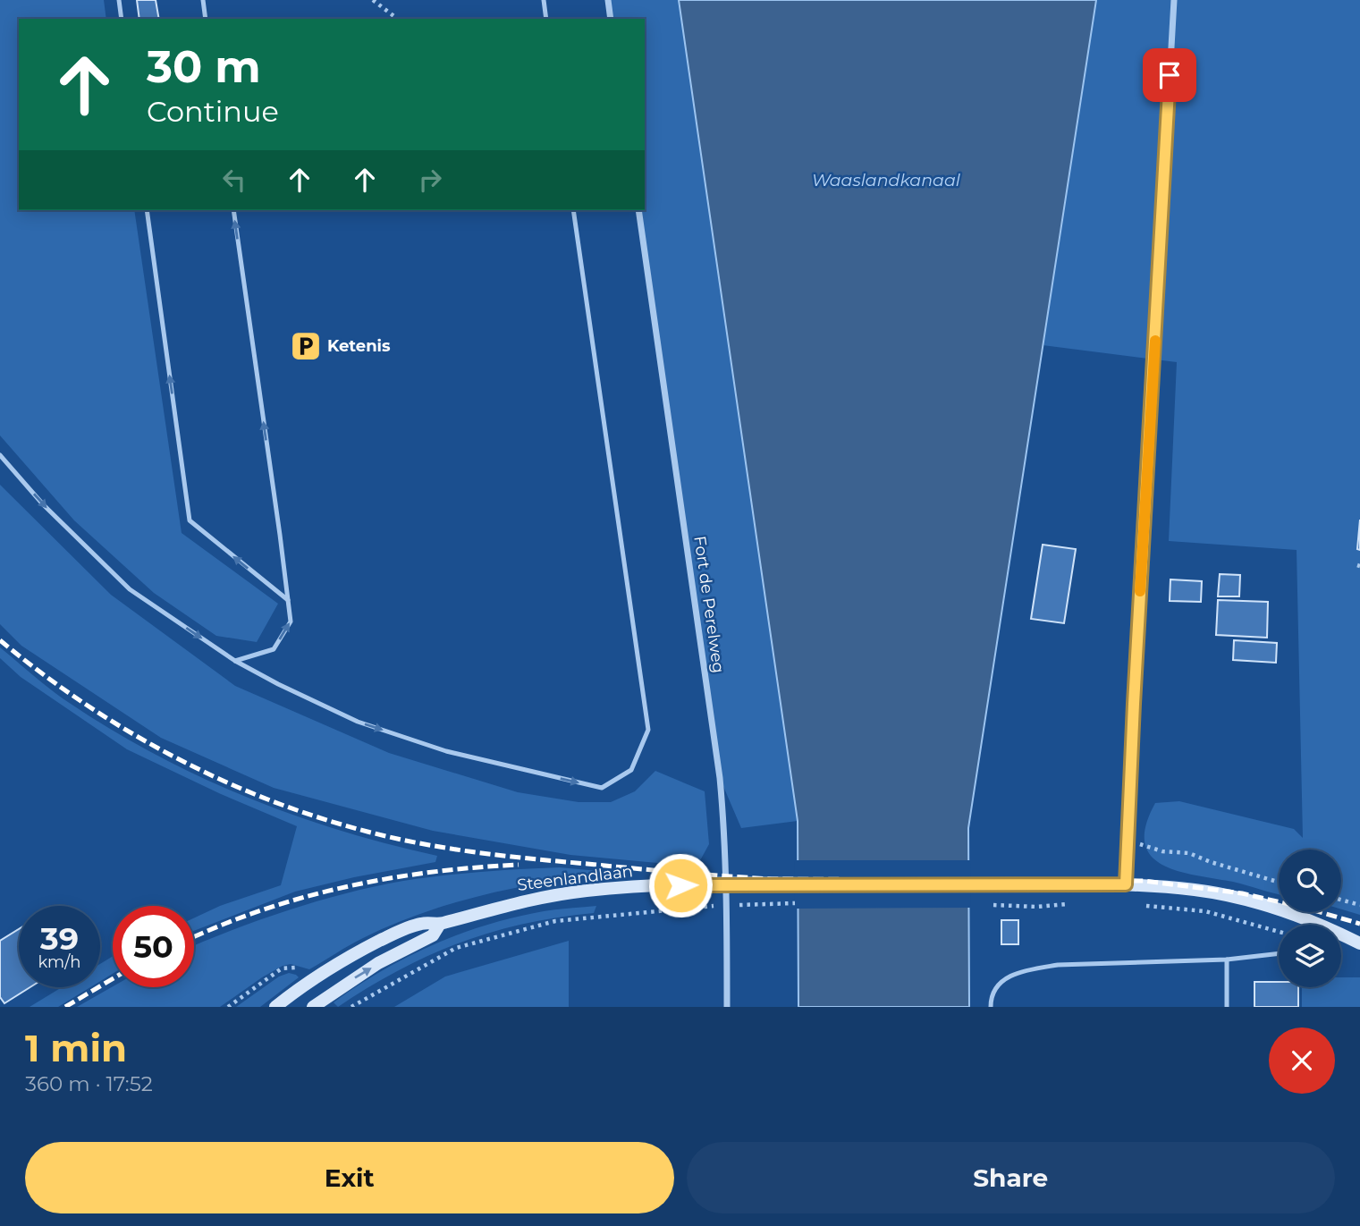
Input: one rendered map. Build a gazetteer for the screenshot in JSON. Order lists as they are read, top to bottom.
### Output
{
  "streets": {
    "main road": ["Steenlandlaan"],
    "street": ["Fort de Perelweg"]
  },
  "crossings": [
    ["Fort de Perelweg", "Steenlandlaan"]
  ],
  "water": ["Waaslandkanaal"],
  "places": {
    "parking": ["Ketenis"]
  },
  "page": {
    "turn": ["30 m", "Continue"],
    "speed": "39 km/h",
    "limit": "50",
    "heading": ["1 min", "360 m · 17:52"],
    "buttons": ["Exit", "Share"]
  }
}
